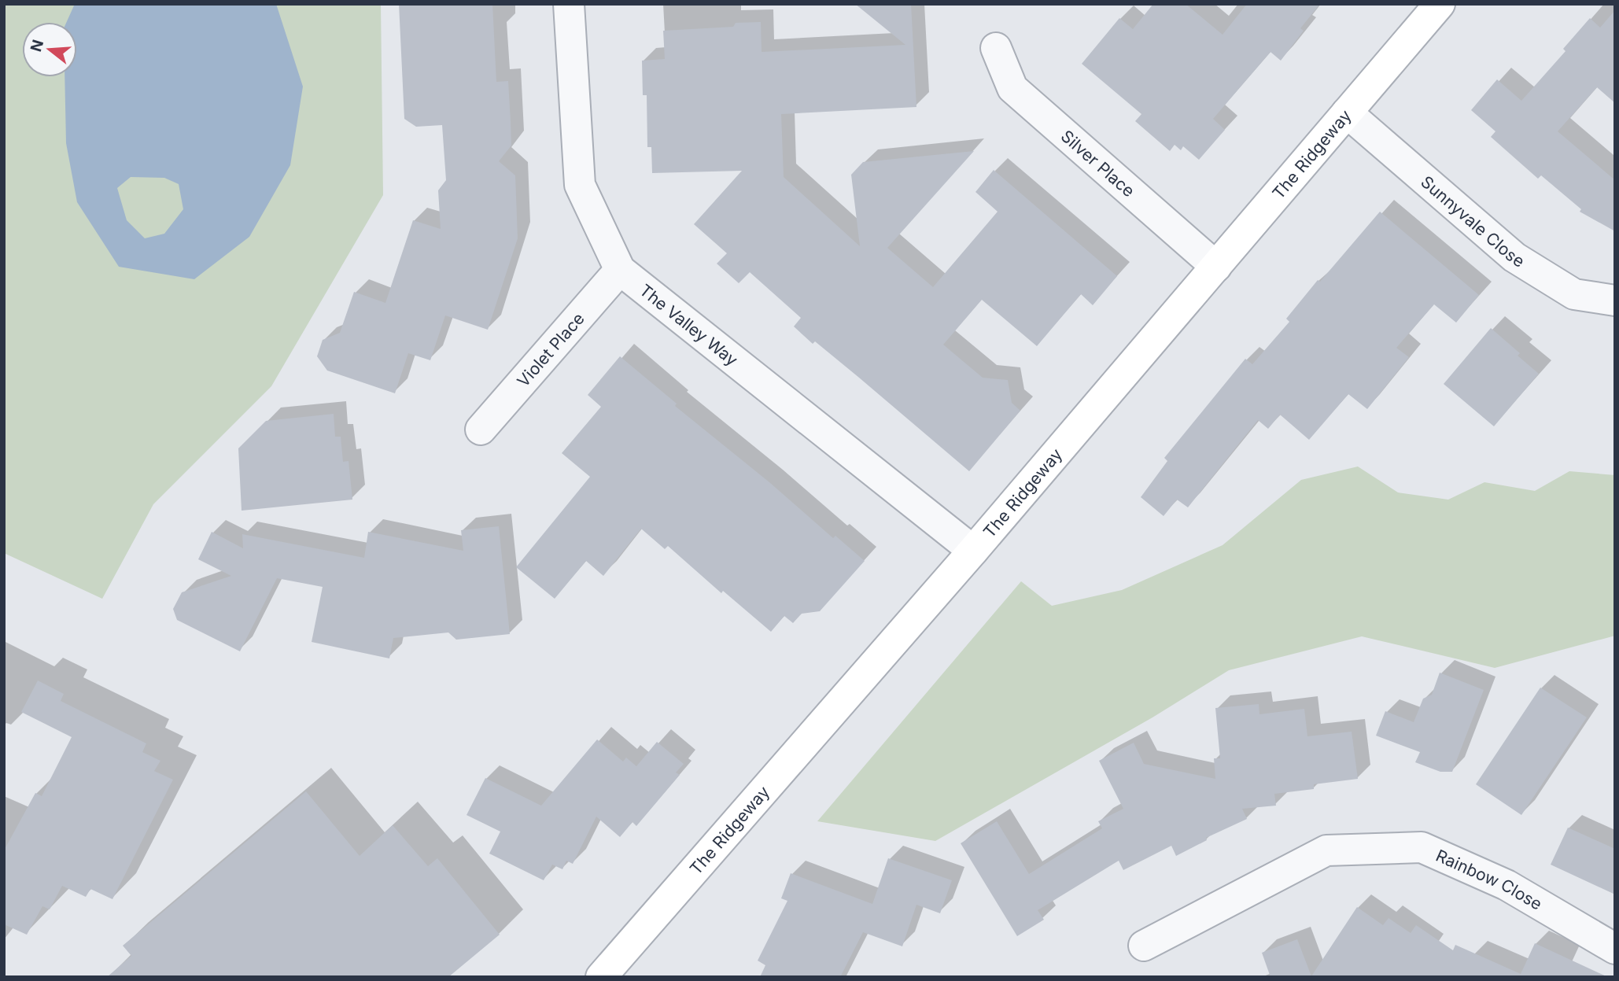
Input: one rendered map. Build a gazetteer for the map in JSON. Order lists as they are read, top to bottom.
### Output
{
  "streets": {
    "street": [
      "The Ridgeway",
      "Silver Place",
      "Sunnyvale Close",
      "The Valley Way",
      "Violet Place",
      "Rainbow Close"
    ]
  },
  "crossings": [
    ["The Ridgeway", "Silver Place"],
    ["The Ridgeway", "Sunnyvale Close"],
    ["The Ridgeway", "The Valley Way"],
    ["The Valley Way", "Violet Place"]
  ],
  "north": "left"
}
